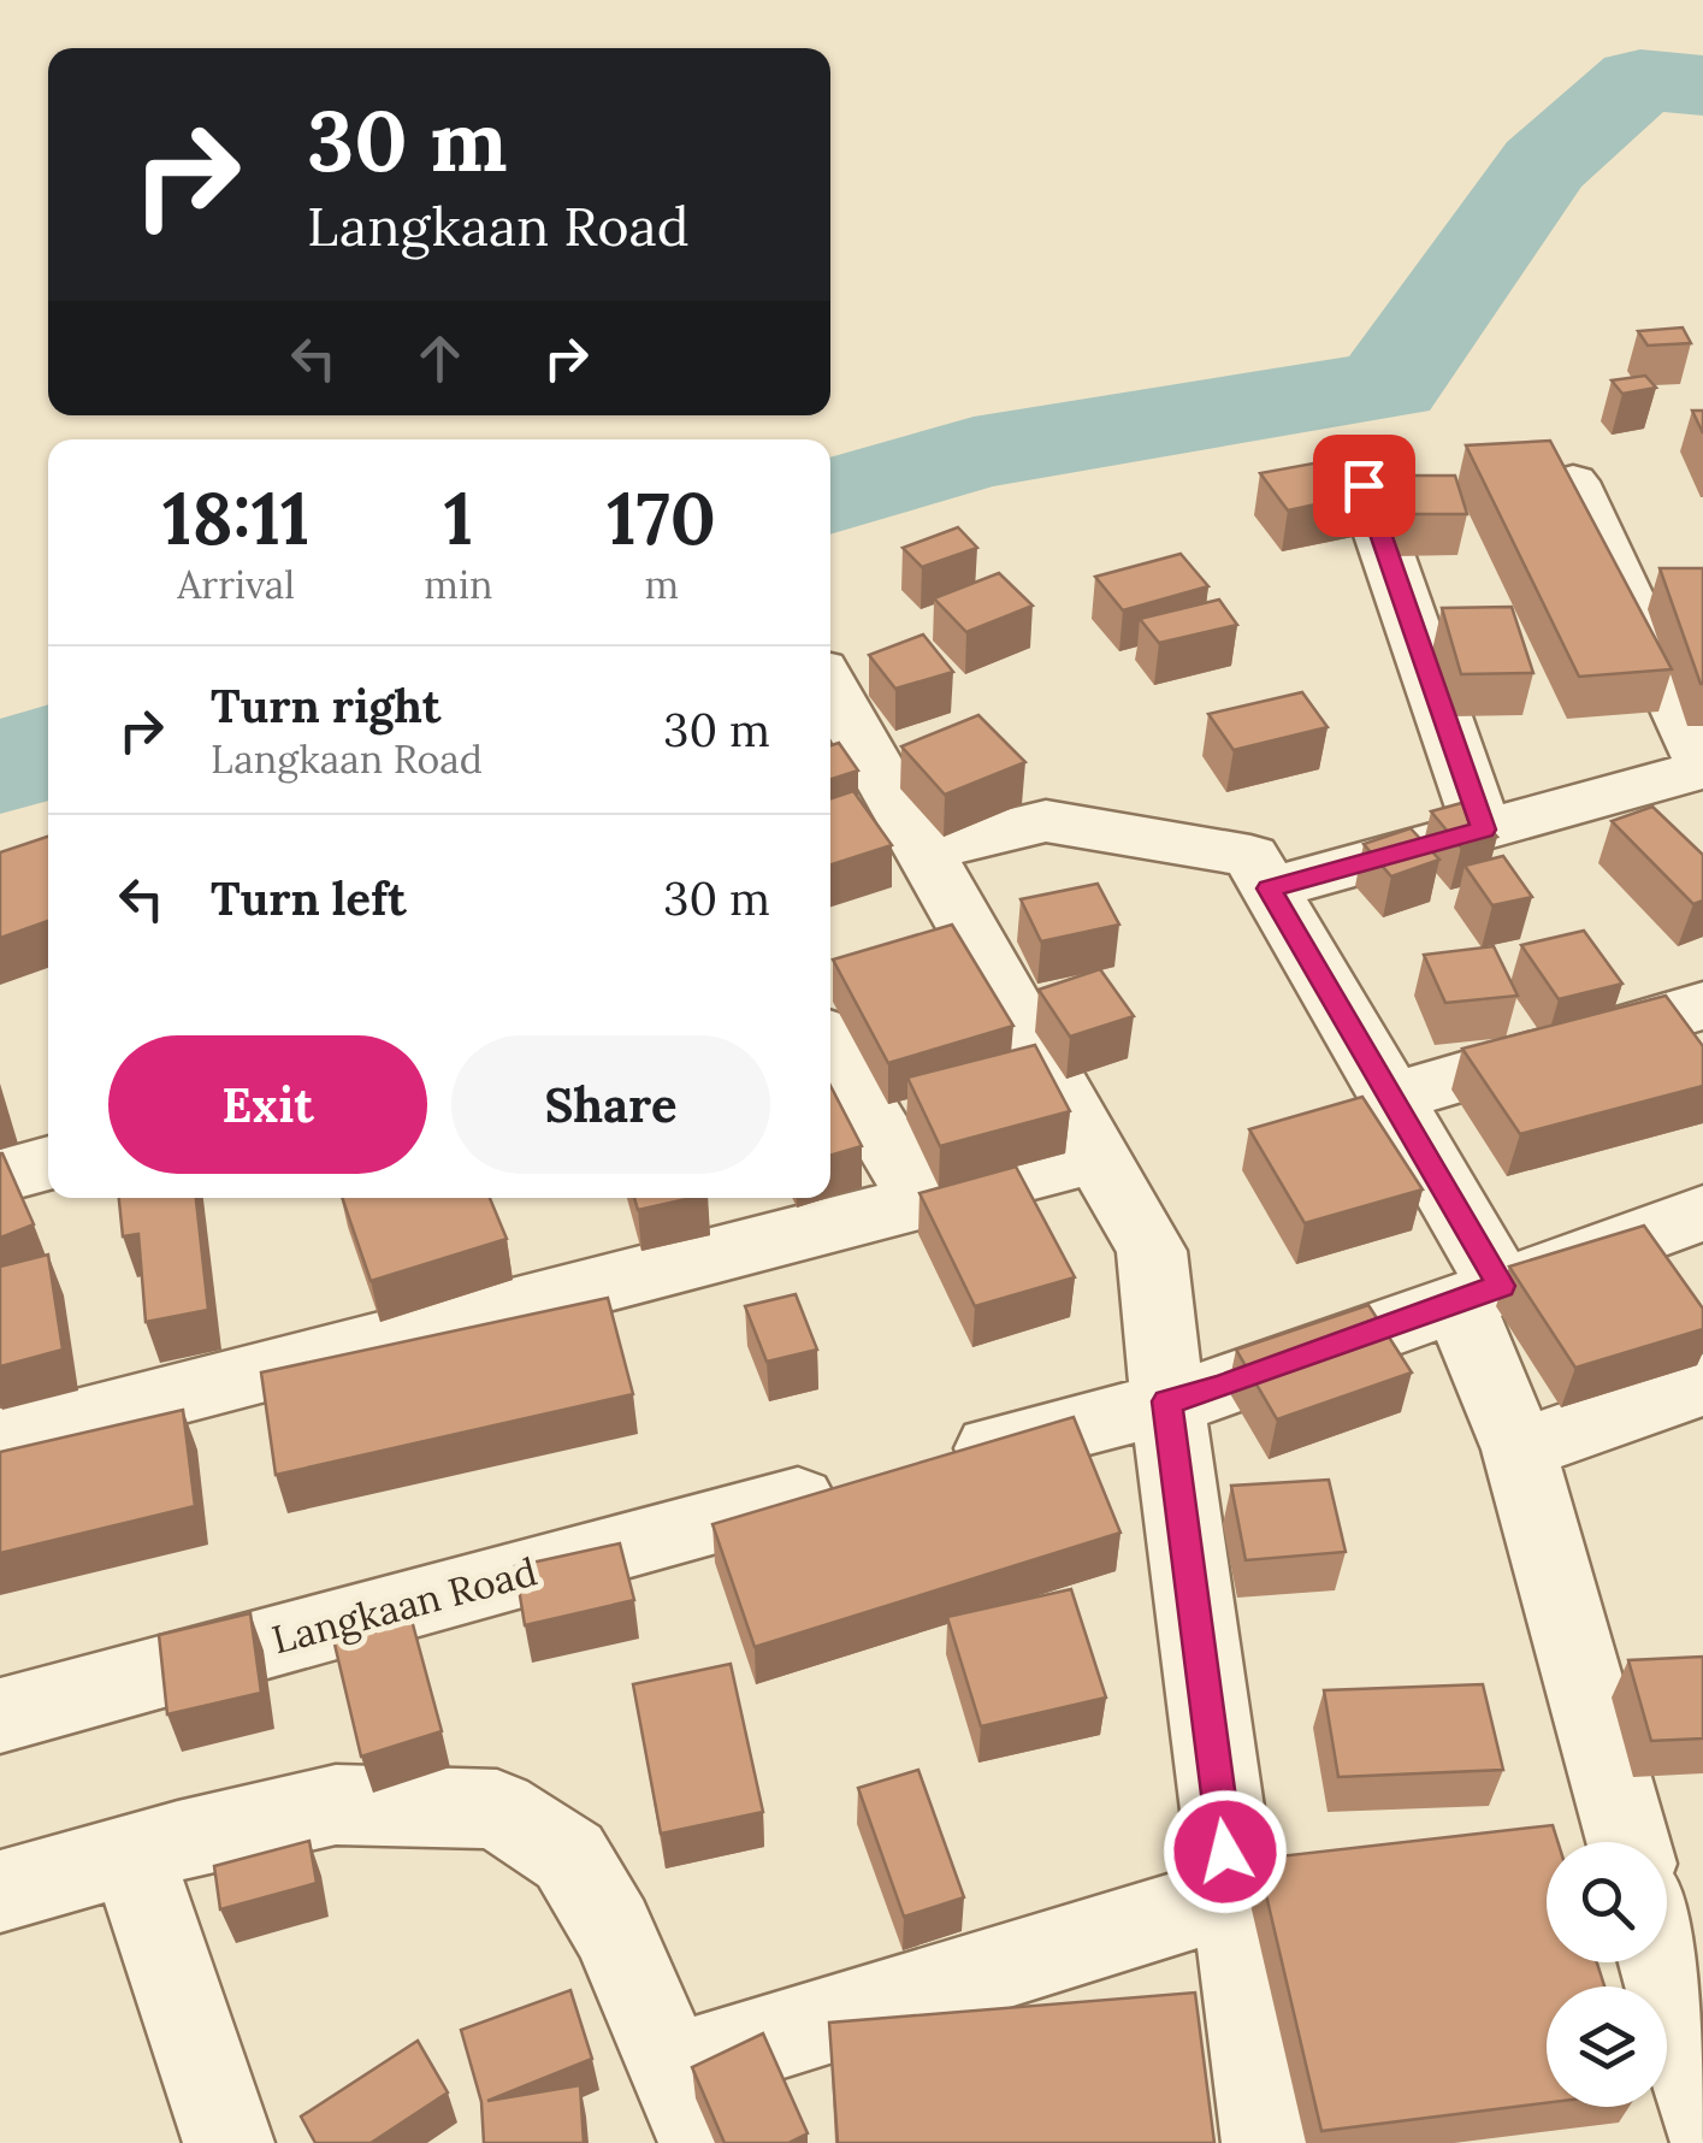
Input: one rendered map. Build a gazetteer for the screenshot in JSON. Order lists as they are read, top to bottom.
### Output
{
  "streets": {
    "street": ["Langkaan Road"]
  },
  "page": {
    "turn": ["30 m", "Langkaan Road"],
    "eta": [
      "18:11",
      "Arrival",
      "1",
      "min",
      "170",
      "m"
    ],
    "list": [
      {
        "name": "Turn right",
        "note": "Langkaan Road",
        "value": "30 m"
      },
      {
        "name": "Turn left",
        "value": "30 m"
      }
    ],
    "buttons": ["Exit", "Share"]
  }
}
